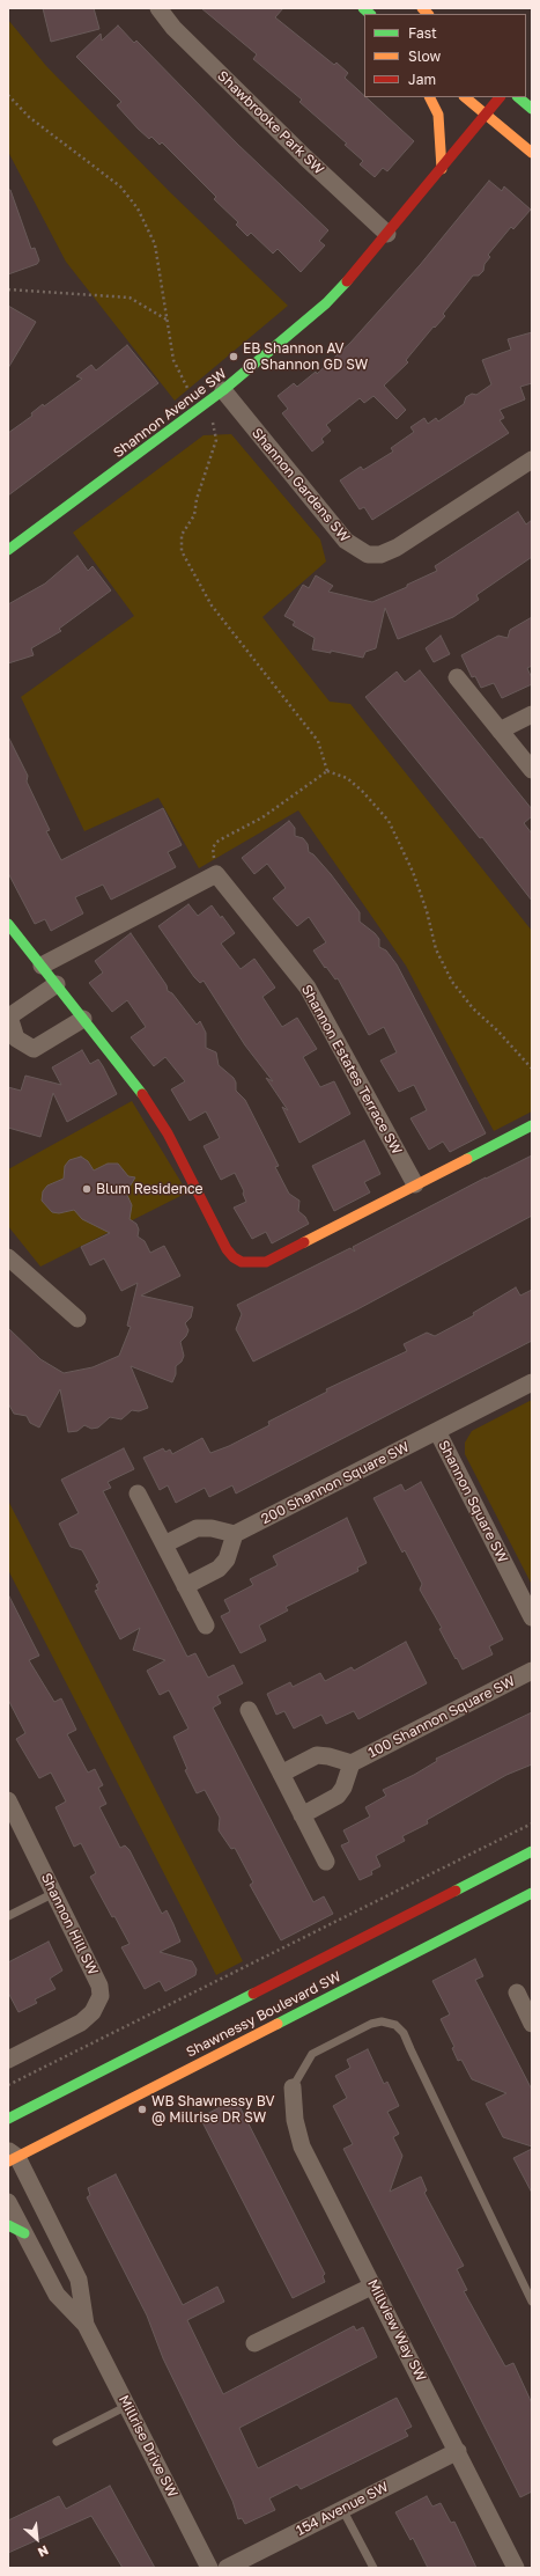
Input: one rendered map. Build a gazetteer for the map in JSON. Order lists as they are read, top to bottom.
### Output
{
  "streets": {
    "street": [
      "Shawbrooke Park SW",
      "Shannon Avenue SW",
      "Shannon Gardens SW",
      "Shannon Estates Terrace SW",
      "200 Shannon Square SW",
      "Shannon Square SW",
      "100 Shannon Square SW",
      "Shannon Hill SW",
      "Shawnessy Boulevard SW",
      "Millview Way SW",
      "Millrise Drive SW",
      "154 Avenue SW"
    ]
  },
  "crossings": [
    ["Shawbrooke Park SW", "Shannon Avenue SW"],
    ["Shannon Avenue SW", "Shannon Gardens SW"],
    ["200 Shannon Square SW", "Shannon Square SW"],
    ["Shawnessy Boulevard SW", "Millrise Drive SW"],
    ["Millview Way SW", "154 Avenue SW"]
  ],
  "places": ["EB Shannon AV @ Shannon GD SW", "Blum Residence", "WB Shawnessy BV @ Millrise DR SW"],
  "legend": ["Fast", "Slow", "Jam"],
  "north": "bottom right"
}
